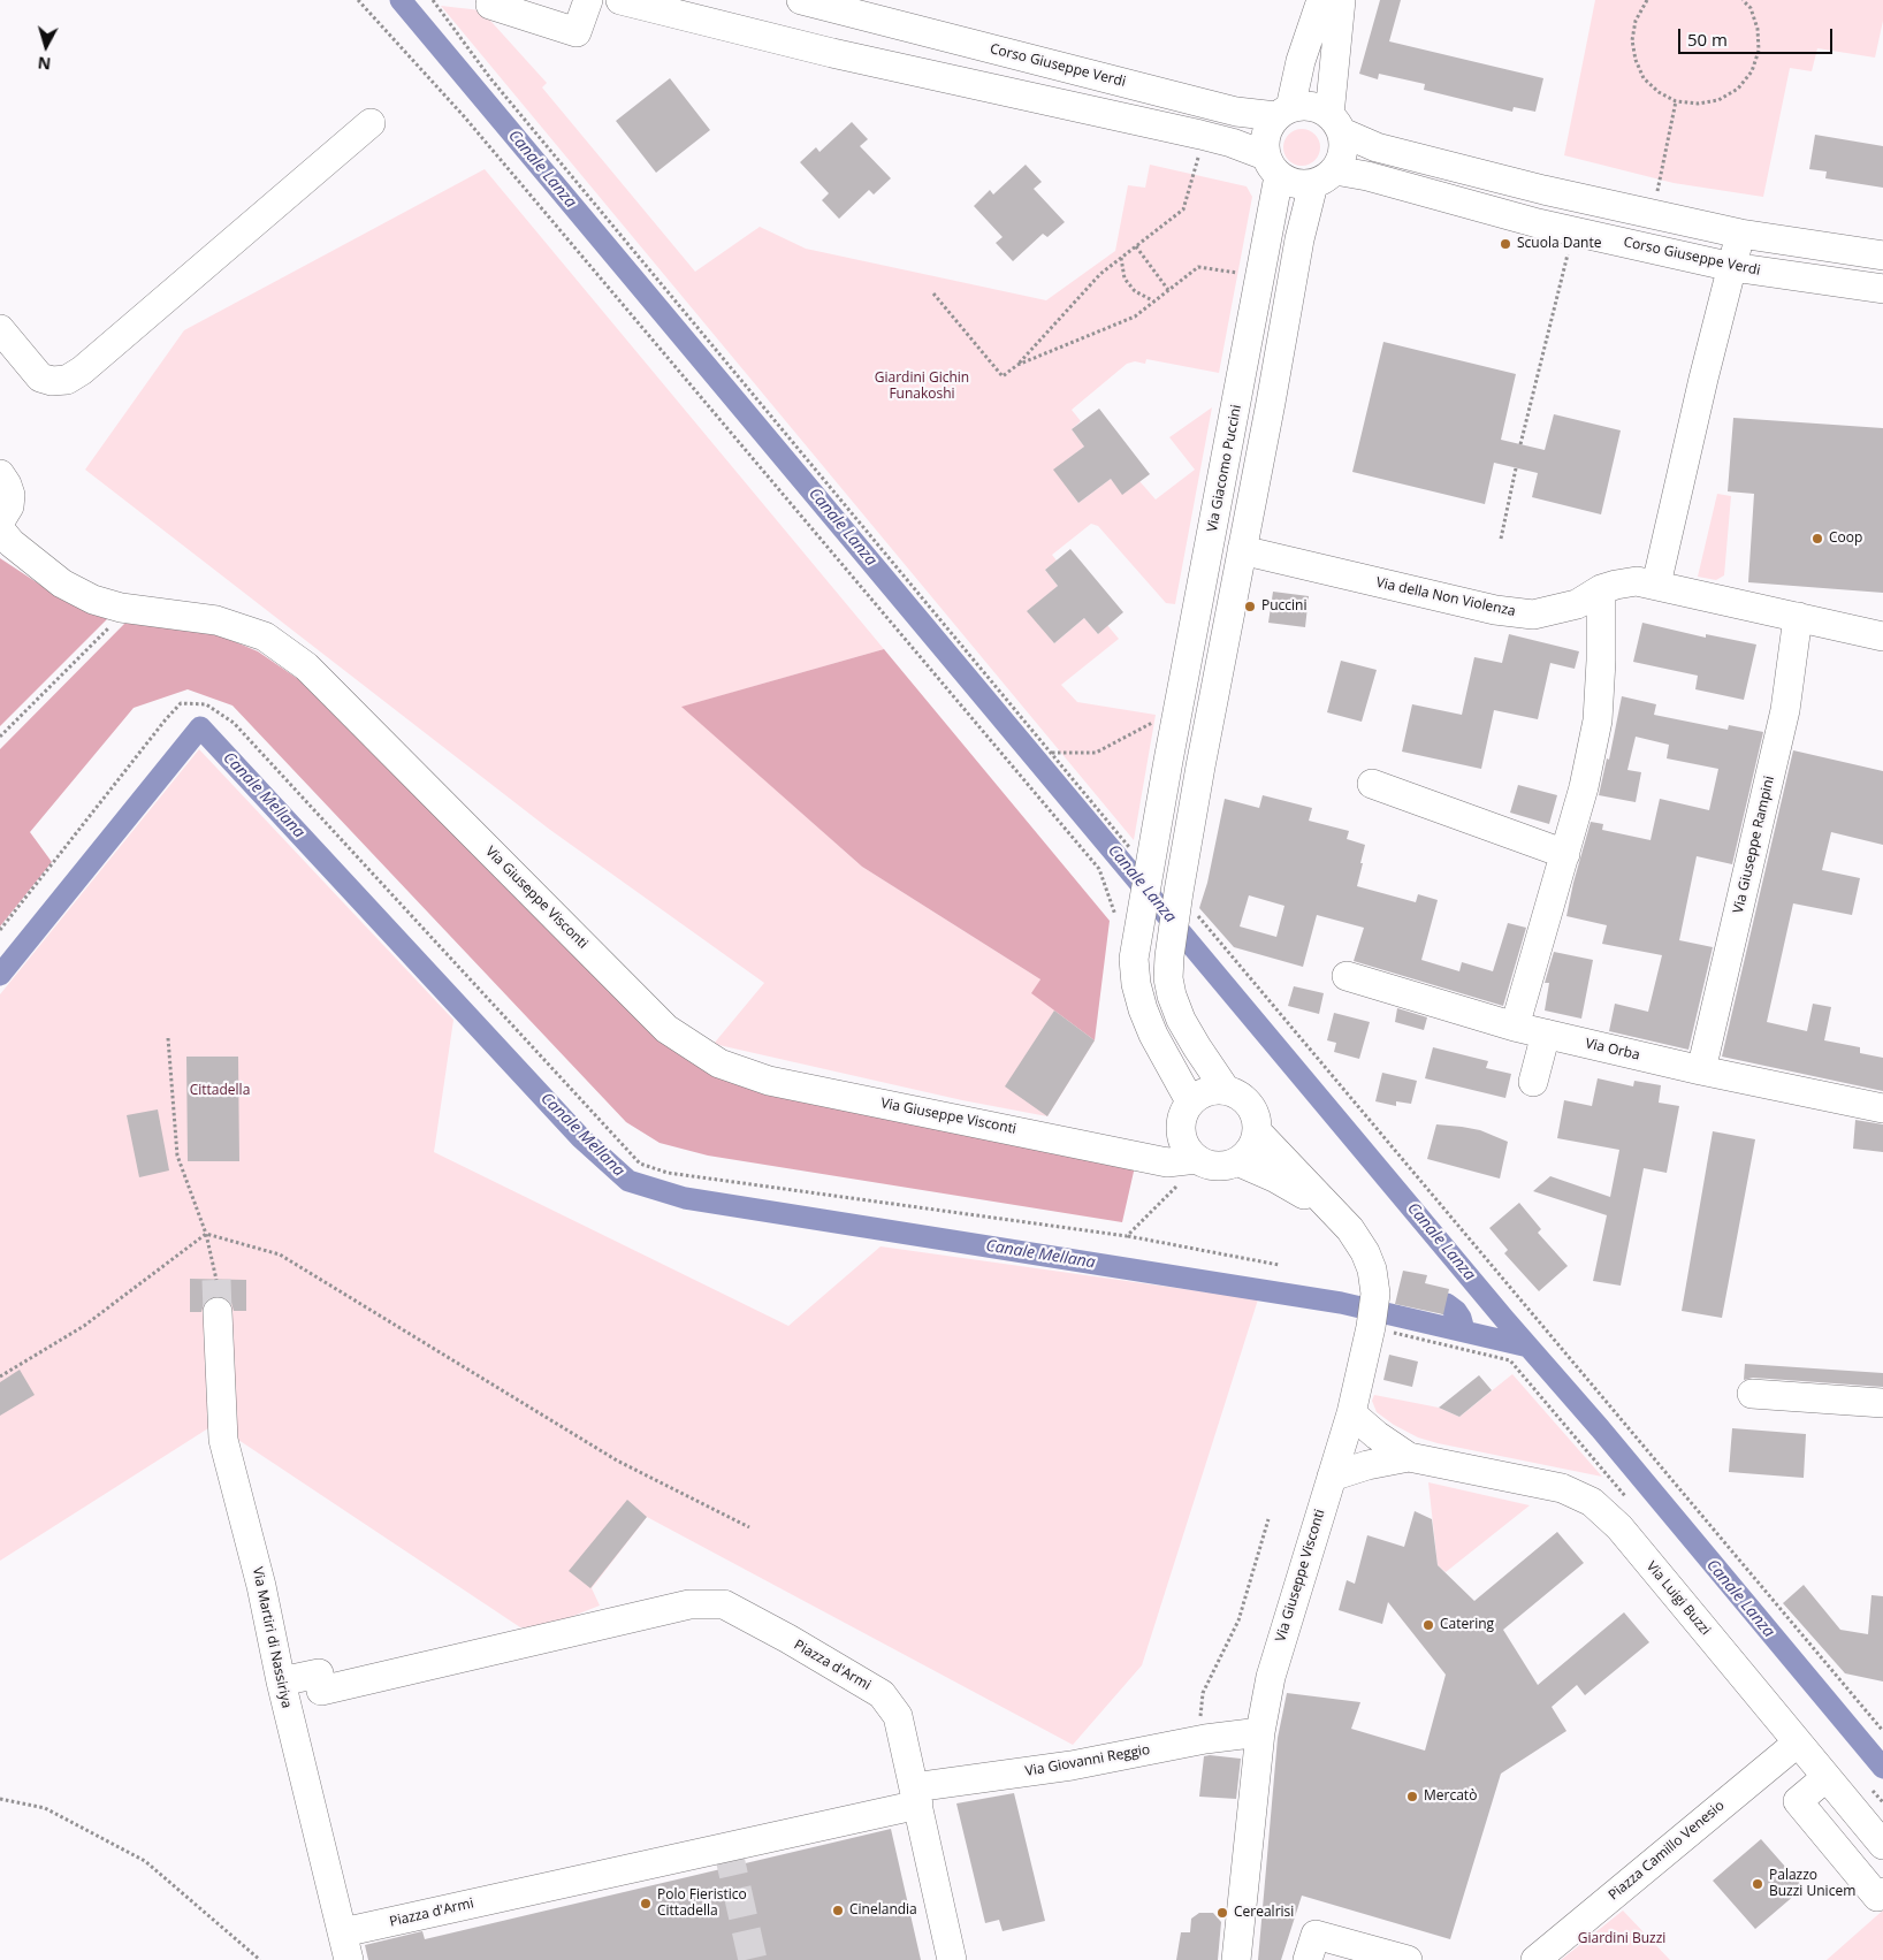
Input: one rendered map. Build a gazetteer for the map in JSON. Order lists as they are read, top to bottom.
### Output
{
  "streets": {
    "street": [
      "Corso Giuseppe Verdi",
      "Via Giacomo Puccini",
      "Via della Non Violenza",
      "Via Giuseppe Rampini",
      "Via Giuseppe Visconti",
      "Via Orba",
      "Via Luigi Buzzi",
      "Via Martiri di Nassiriya",
      "Piazza d'Armi",
      "Via Giovanni Reggio",
      "Piazza Camillo Venesio"
    ]
  },
  "crossings": [
    ["Corso Giuseppe Verdi", "Via Giacomo Puccini"],
    ["Via Giacomo Puccini", "Via Giuseppe Visconti"],
    ["Via della Non Violenza", "Via Giuseppe Rampini"],
    ["Via Giuseppe Rampini", "Via Orba"],
    ["Via Giuseppe Visconti", "Via Luigi Buzzi"],
    ["Via Giuseppe Visconti", "Via Giovanni Reggio"],
    ["Via Luigi Buzzi", "Piazza Camillo Venesio"],
    ["Via Martiri di Nassiriya", "Piazza d'Armi"],
    ["Piazza d'Armi", "Via Giovanni Reggio"]
  ],
  "water": ["Canale Lanza", "Canale Mellana"],
  "parks": ["Giardini Gichin Funakoshi", "Cittadella", "Giardini Buzzi"],
  "places": [
    "Scuola Dante",
    "Coop",
    "Puccini",
    "Catering",
    "Mercatò",
    "Palazzo Buzzi Unicem",
    "Polo Fieristico Cittadella",
    "Cinelandia",
    "Cerealrisi"
  ],
  "scale_bar": "50 m",
  "north": "bottom"
}
